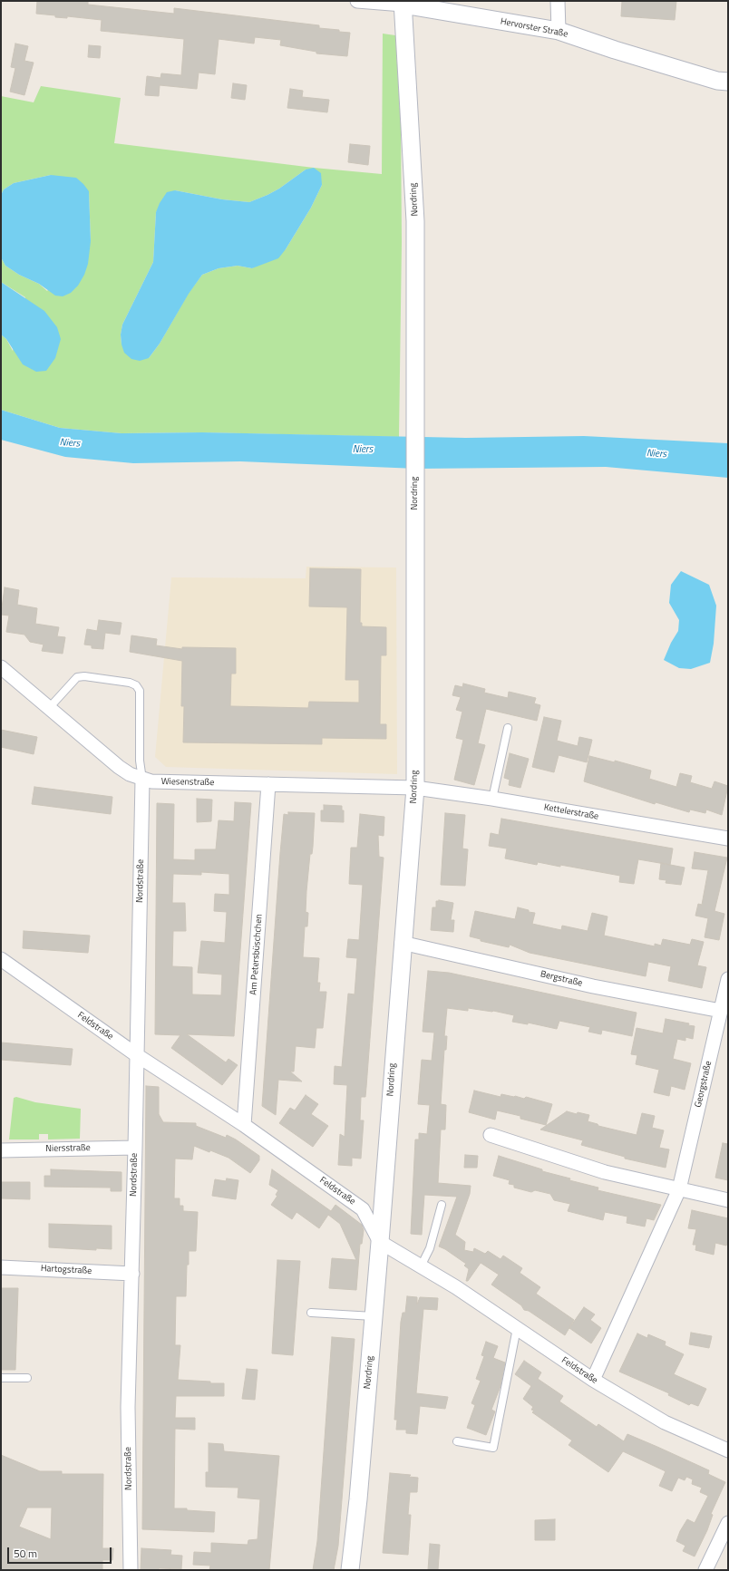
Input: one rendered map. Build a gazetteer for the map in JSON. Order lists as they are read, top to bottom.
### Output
{
  "streets": {
    "street": [
      "Hervorster Straße",
      "Nordring",
      "Wiesenstraße",
      "Kettelerstraße",
      "Nordstraße",
      "Am Petersbüschchen",
      "Bergstraße",
      "Feldstraße",
      "Georgstraße",
      "Niersstraße",
      "Hartogstraße"
    ]
  },
  "crossings": [
    ["Hervorster Straße", "Nordring"],
    ["Nordring", "Wiesenstraße"],
    ["Nordring", "Kettelerstraße"],
    ["Nordring", "Bergstraße"],
    ["Nordring", "Feldstraße"],
    ["Wiesenstraße", "Kettelerstraße"],
    ["Wiesenstraße", "Nordstraße"],
    ["Wiesenstraße", "Am Petersbüschchen"],
    ["Nordstraße", "Feldstraße"],
    ["Nordstraße", "Niersstraße"],
    ["Nordstraße", "Hartogstraße"],
    ["Am Petersbüschchen", "Feldstraße"],
    ["Bergstraße", "Georgstraße"],
    ["Feldstraße", "Georgstraße"]
  ],
  "water": ["Niers"],
  "scale_bar": "50 m"
}
